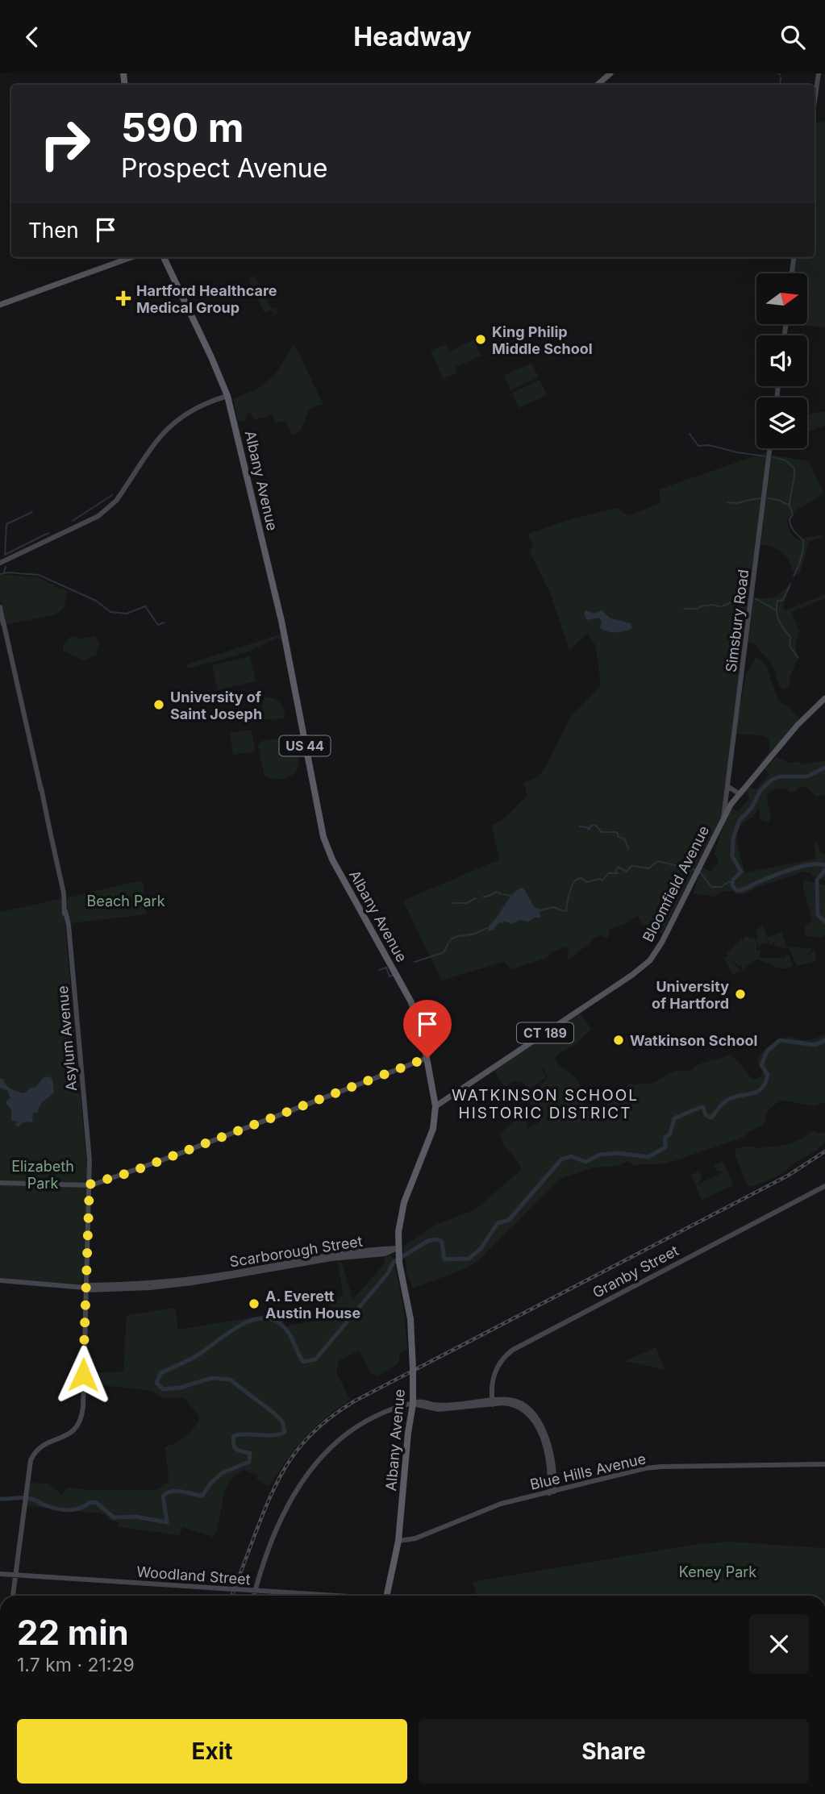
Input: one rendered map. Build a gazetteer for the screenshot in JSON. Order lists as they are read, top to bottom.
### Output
{
  "streets": {
    "highway": ["Albany Avenue", "US 44"],
    "main road": [
      "Simsbury Road",
      "Bloomfield Avenue",
      "CT 189",
      "Asylum Avenue",
      "Scarborough Street",
      "Granby Street",
      "Blue Hills Avenue",
      "Woodland Street"
    ]
  },
  "crossings": [
    ["Albany Avenue", "Bloomfield Avenue"],
    ["Albany Avenue", "Scarborough Street"],
    ["Albany Avenue", "Blue Hills Avenue"],
    ["Simsbury Road", "Bloomfield Avenue"],
    ["Asylum Avenue", "Scarborough Street"],
    ["Asylum Avenue", "Woodland Street"]
  ],
  "districts": ["WATKINSON SCHOOL HISTORIC DISTRICT"],
  "parks": ["Beach Park", "Elizabeth Park", "Keney Park"],
  "places": {
    "health": ["Hartford Healthcare Medical Group"],
    "other": [
      "King Philip Middle School",
      "University of Saint Joseph",
      "University of Hartford",
      "Watkinson School",
      "A. Everett Austin House"
    ]
  },
  "north": "right",
  "page": {
    "header": "Headway",
    "turn": ["590 m", "Prospect Avenue"],
    "then": "Then",
    "heading": ["22 min", "1.7 km · 21:29"],
    "buttons": ["Exit", "Share"]
  }
}
